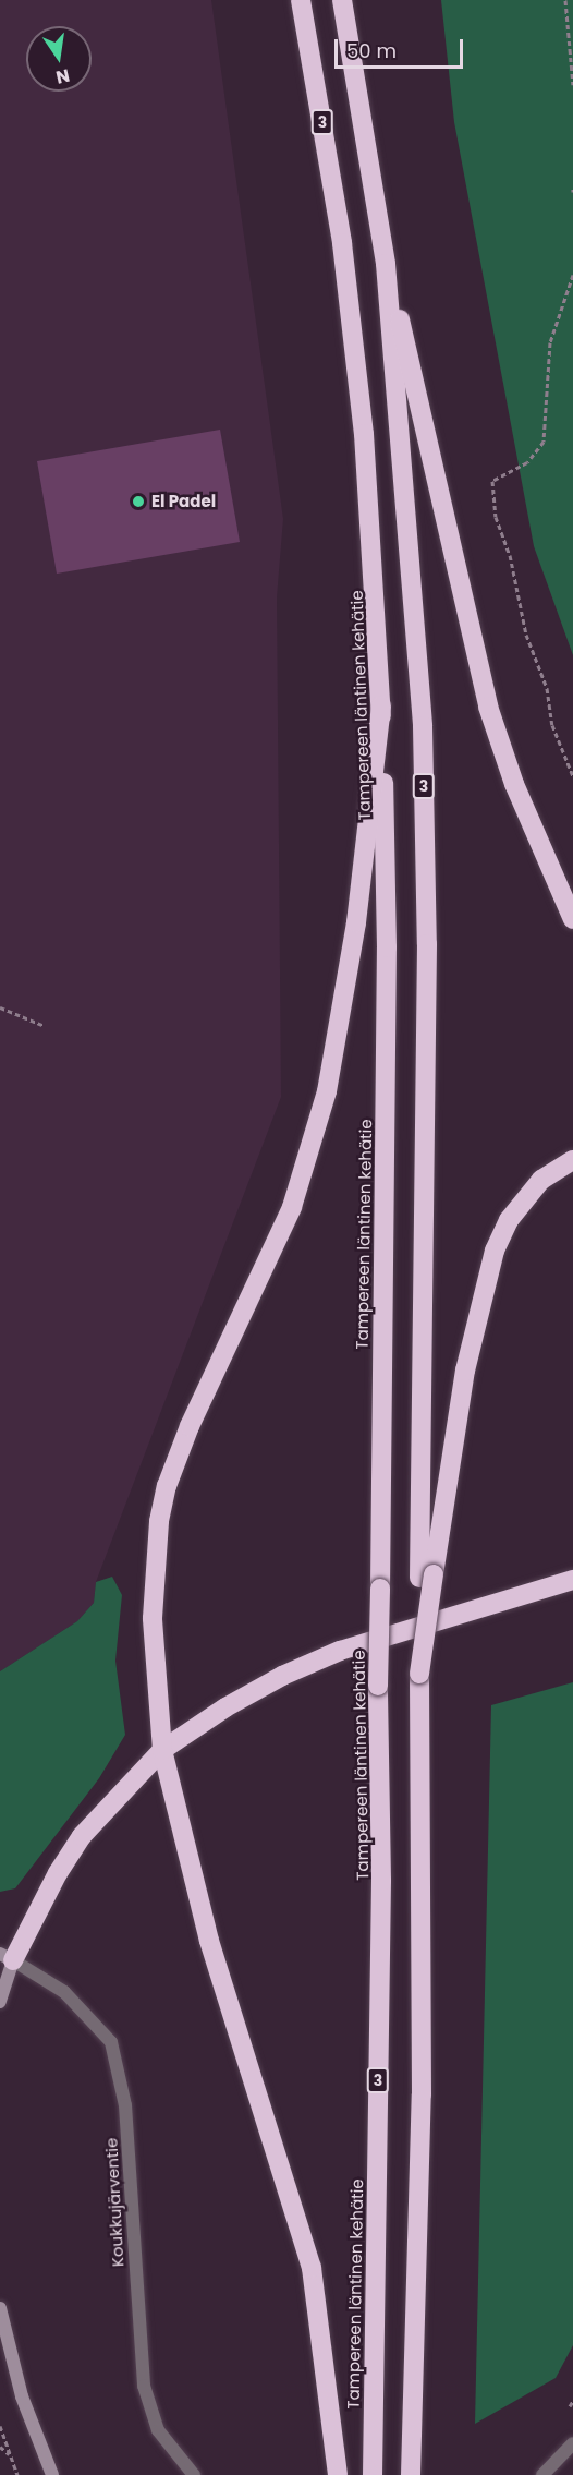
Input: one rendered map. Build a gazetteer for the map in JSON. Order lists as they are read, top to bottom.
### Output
{
  "streets": {
    "highway": ["3", "Tampereen läntinen kehätie"],
    "street": ["Koukkujärventie"]
  },
  "places": ["El Padel"],
  "scale_bar": "50 m",
  "north": "bottom"
}
